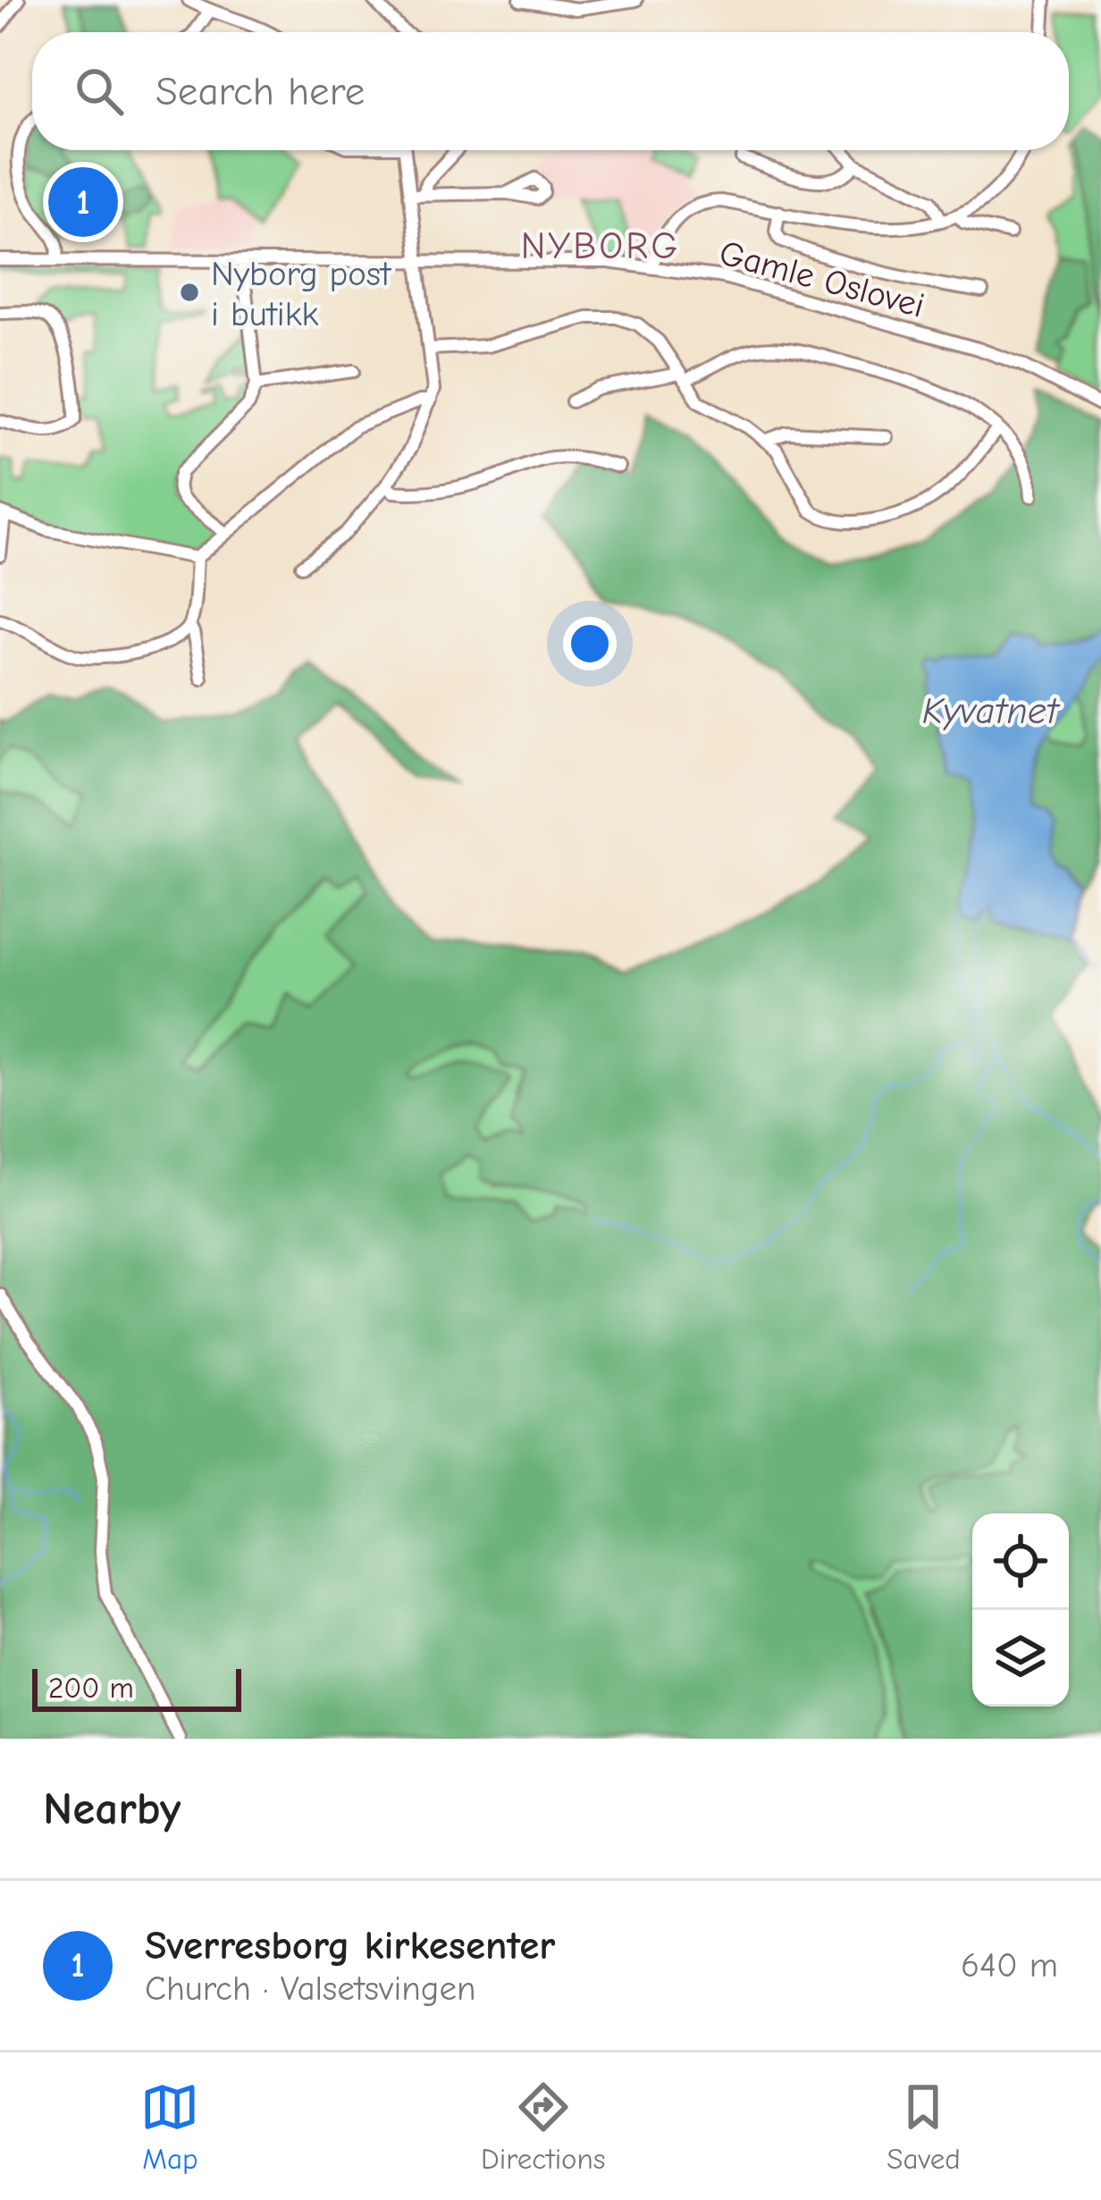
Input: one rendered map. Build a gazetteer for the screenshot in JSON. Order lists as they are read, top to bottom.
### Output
{
  "streets": {
    "street": ["Gamle Oslovei"]
  },
  "districts": ["NYBORG"],
  "water": ["Kyvatnet"],
  "places": ["Nyborg post i butikk"],
  "scale_bar": "200 m",
  "page": {
    "search": "Search here",
    "pins": "1",
    "scale": "200 m",
    "heading": "Nearby",
    "list": [
      {
        "mark": "1",
        "name": "Sverresborg kirkesenter",
        "note": "Church · Valsetsvingen",
        "value": "640 m"
      }
    ],
    "nav": ["Map", "Directions", "Saved"]
  }
}
